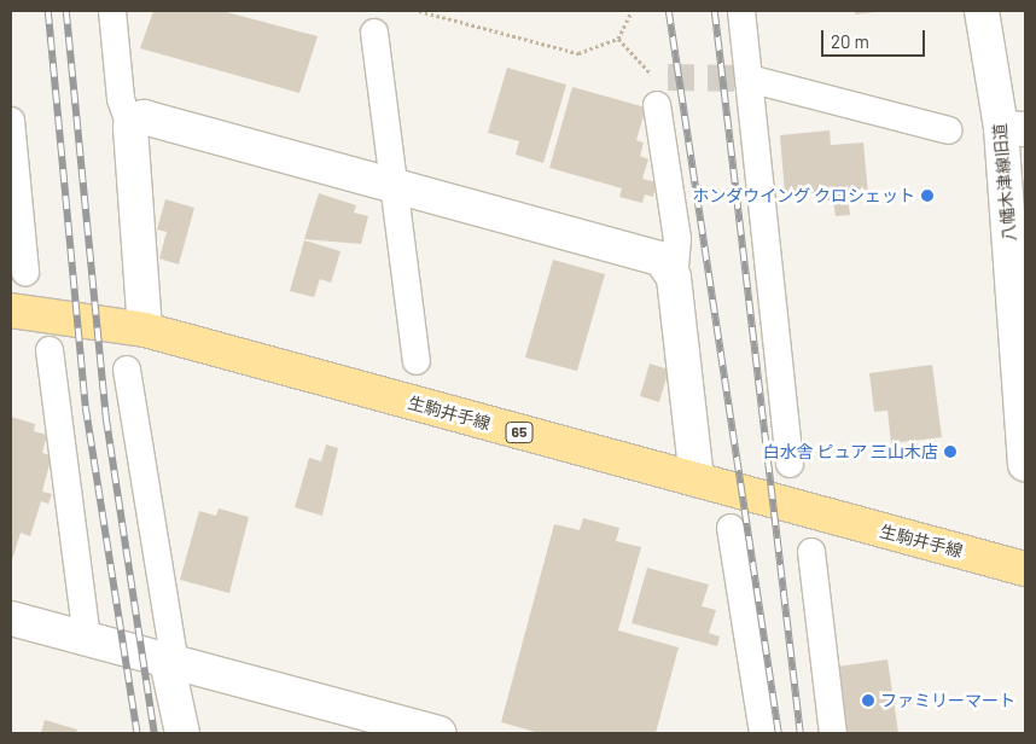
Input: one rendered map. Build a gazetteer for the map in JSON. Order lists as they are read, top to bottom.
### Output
{
  "streets": {
    "main road": ["生駒井手線", "65"],
    "street": ["八幡木津線旧道"]
  },
  "places": ["ホンダウイング クロシェット", "白水舎 ピュア 三山木店", "ファミリーマート"],
  "scale_bar": "20 m"
}
